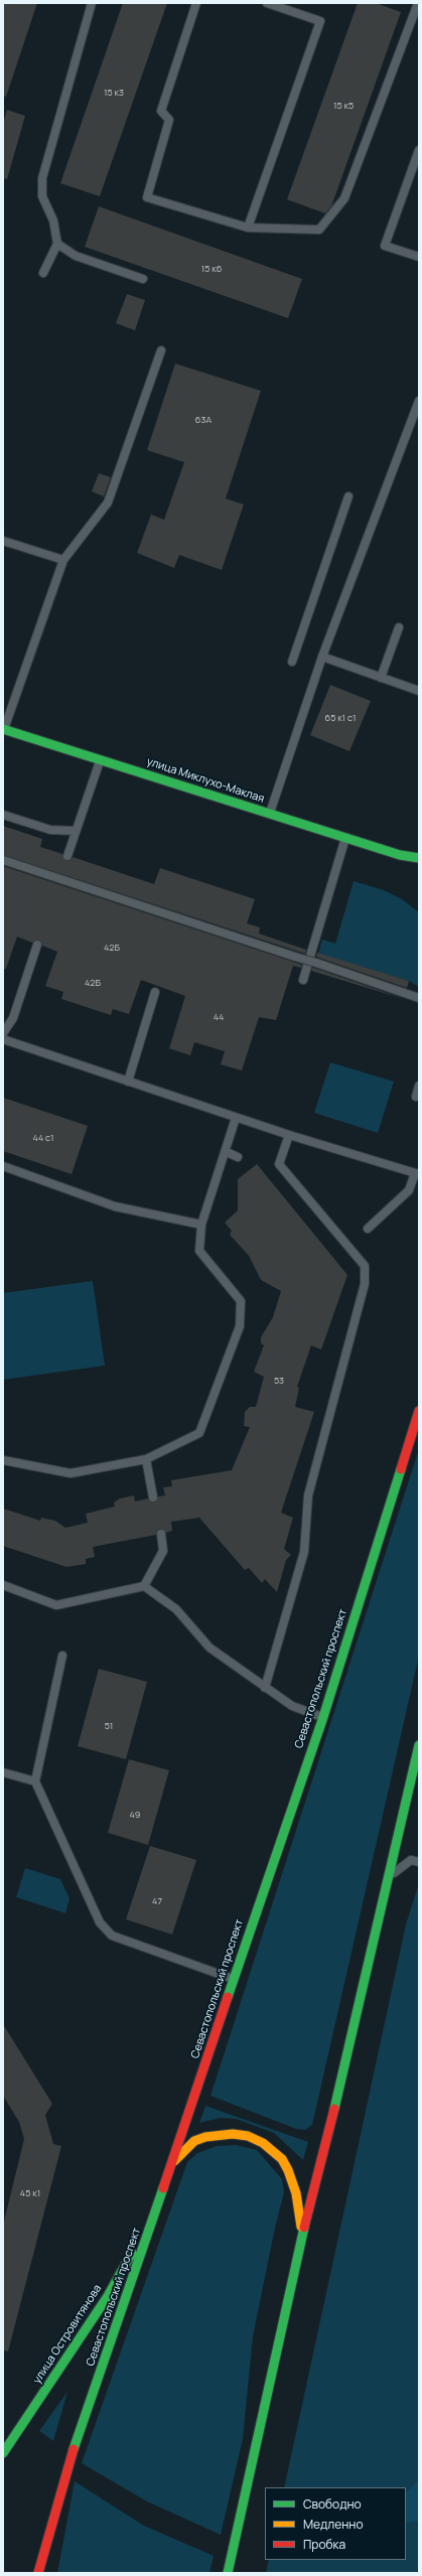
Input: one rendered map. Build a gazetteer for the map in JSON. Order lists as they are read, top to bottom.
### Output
{
  "streets": {
    "main road": ["улица Миклухо-Маклая", "Севастопольский проспект", "улица Островитянова"]
  },
  "crossings": [
    ["Севастопольский проспект", "улица Островитянова"]
  ],
  "house_numbers": [
    "15 к3",
    "15 к5",
    "15 к6",
    "63А",
    "65 к1 с1",
    "42Б",
    "42Б",
    "44",
    "44 с1",
    "53",
    "51",
    "49",
    "47",
    "45 к1"
  ],
  "legend": ["Свободно", "Медленно", "Пробка"]
}
